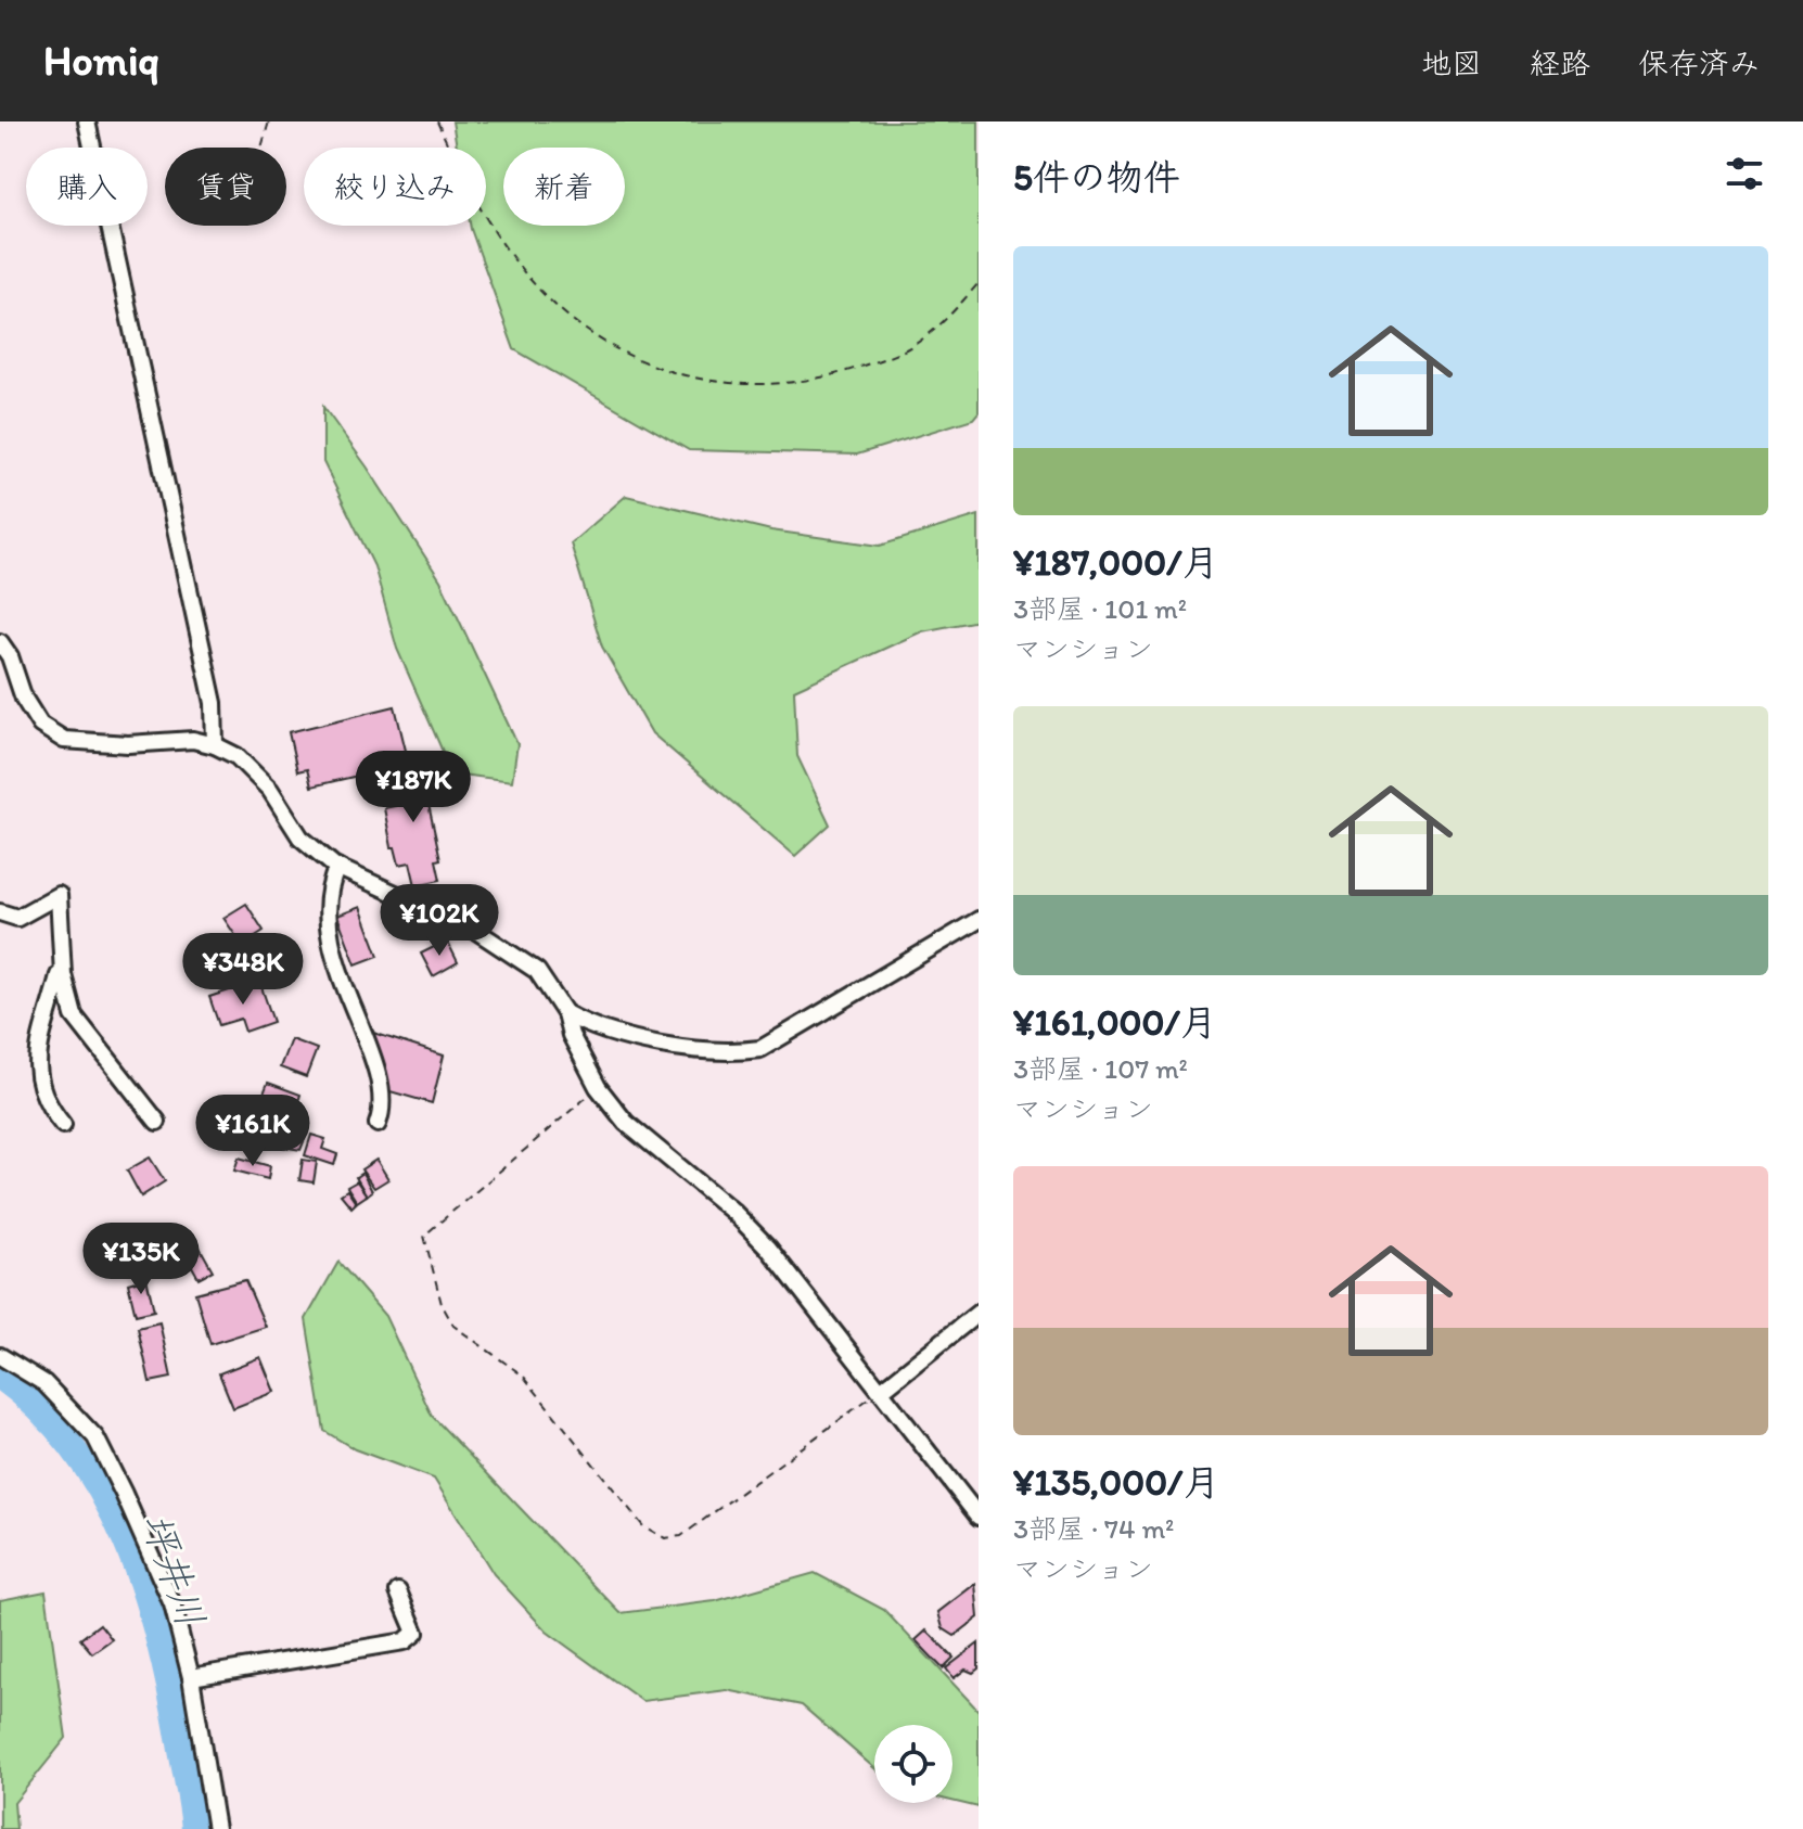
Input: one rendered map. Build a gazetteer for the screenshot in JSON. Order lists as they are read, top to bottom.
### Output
{
  "water": ["坪井川"],
  "page": {
    "header": "Homiq",
    "nav": ["地図", "経路", "保存済み"],
    "heading": "5件の物件",
    "chip": [
      "購入",
      "賃貸",
      "絞り込み",
      "新着"
    ],
    "list": [
      {
        "name": "¥187,000/月",
        "note": "3部屋 · 101 m² · マンション"
      },
      {
        "name": "¥161,000/月",
        "note": "3部屋 · 107 m² · マンション"
      },
      {
        "name": "¥135,000/月",
        "note": "3部屋 · 74 m² · マンション"
      }
    ],
    "price": [
      "¥187K",
      "¥102K",
      "¥348K",
      "¥161K",
      "¥135K"
    ]
  }
}
